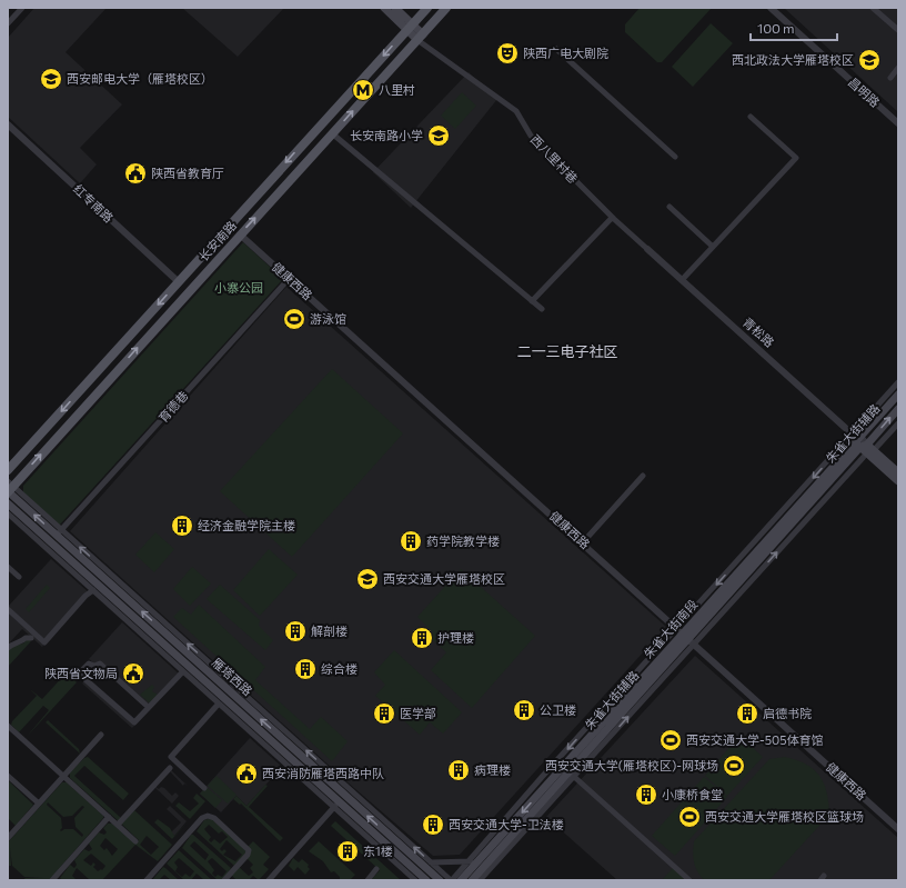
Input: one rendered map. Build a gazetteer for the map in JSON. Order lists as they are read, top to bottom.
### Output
{
  "streets": {
    "main road": [
      "长安南路",
      "青松路",
      "朱雀大街南段",
      "雁塔西路"
    ],
    "street": [
      "昌明路",
      "西八里村巷",
      "红专南路",
      "健康西路",
      "育德巷",
      "朱雀大街辅路"
    ]
  },
  "crossings": [
    ["西八里村巷", "长安南路"],
    ["西八里村巷", "青松路"],
    ["红专南路", "长安南路"],
    ["长安南路", "健康西路"],
    ["长安南路", "雁塔西路"],
    ["健康西路", "育德巷"],
    ["健康西路", "朱雀大街辅路"],
    ["健康西路", "朱雀大街南段"],
    ["青松路", "朱雀大街辅路"],
    ["青松路", "朱雀大街南段"],
    ["育德巷", "雁塔西路"],
    ["朱雀大街辅路", "朱雀大街南段"]
  ],
  "districts": ["二一三电子社区"],
  "parks": ["小寨公园"],
  "places": {
    "theatre": ["陕西广电大剧院"],
    "school or university": [
      "西北政法大学雁塔校区",
      "西安邮电大学（雁塔校区）",
      "长安南路小学",
      "西安交通大学雁塔校区"
    ],
    "metro station": ["八里村"],
    "public building": ["陕西省教育厅", "陕西省文物局", "西安消防雁塔西路中队"],
    "sports": [
      "游泳馆",
      "西安交通大学-505体育馆",
      "西安交通大学(雁塔校区)-网球场",
      "西安交通大学雁塔校区篮球场"
    ],
    "building": [
      "经济金融学院主楼",
      "药学院教学楼",
      "解剖楼",
      "护理楼",
      "综合楼",
      "公卫楼",
      "医学部",
      "启德书院",
      "病理楼",
      "小康桥食堂",
      "西安交通大学-卫法楼",
      "东1楼"
    ]
  },
  "scale_bar": "100 m"
}
